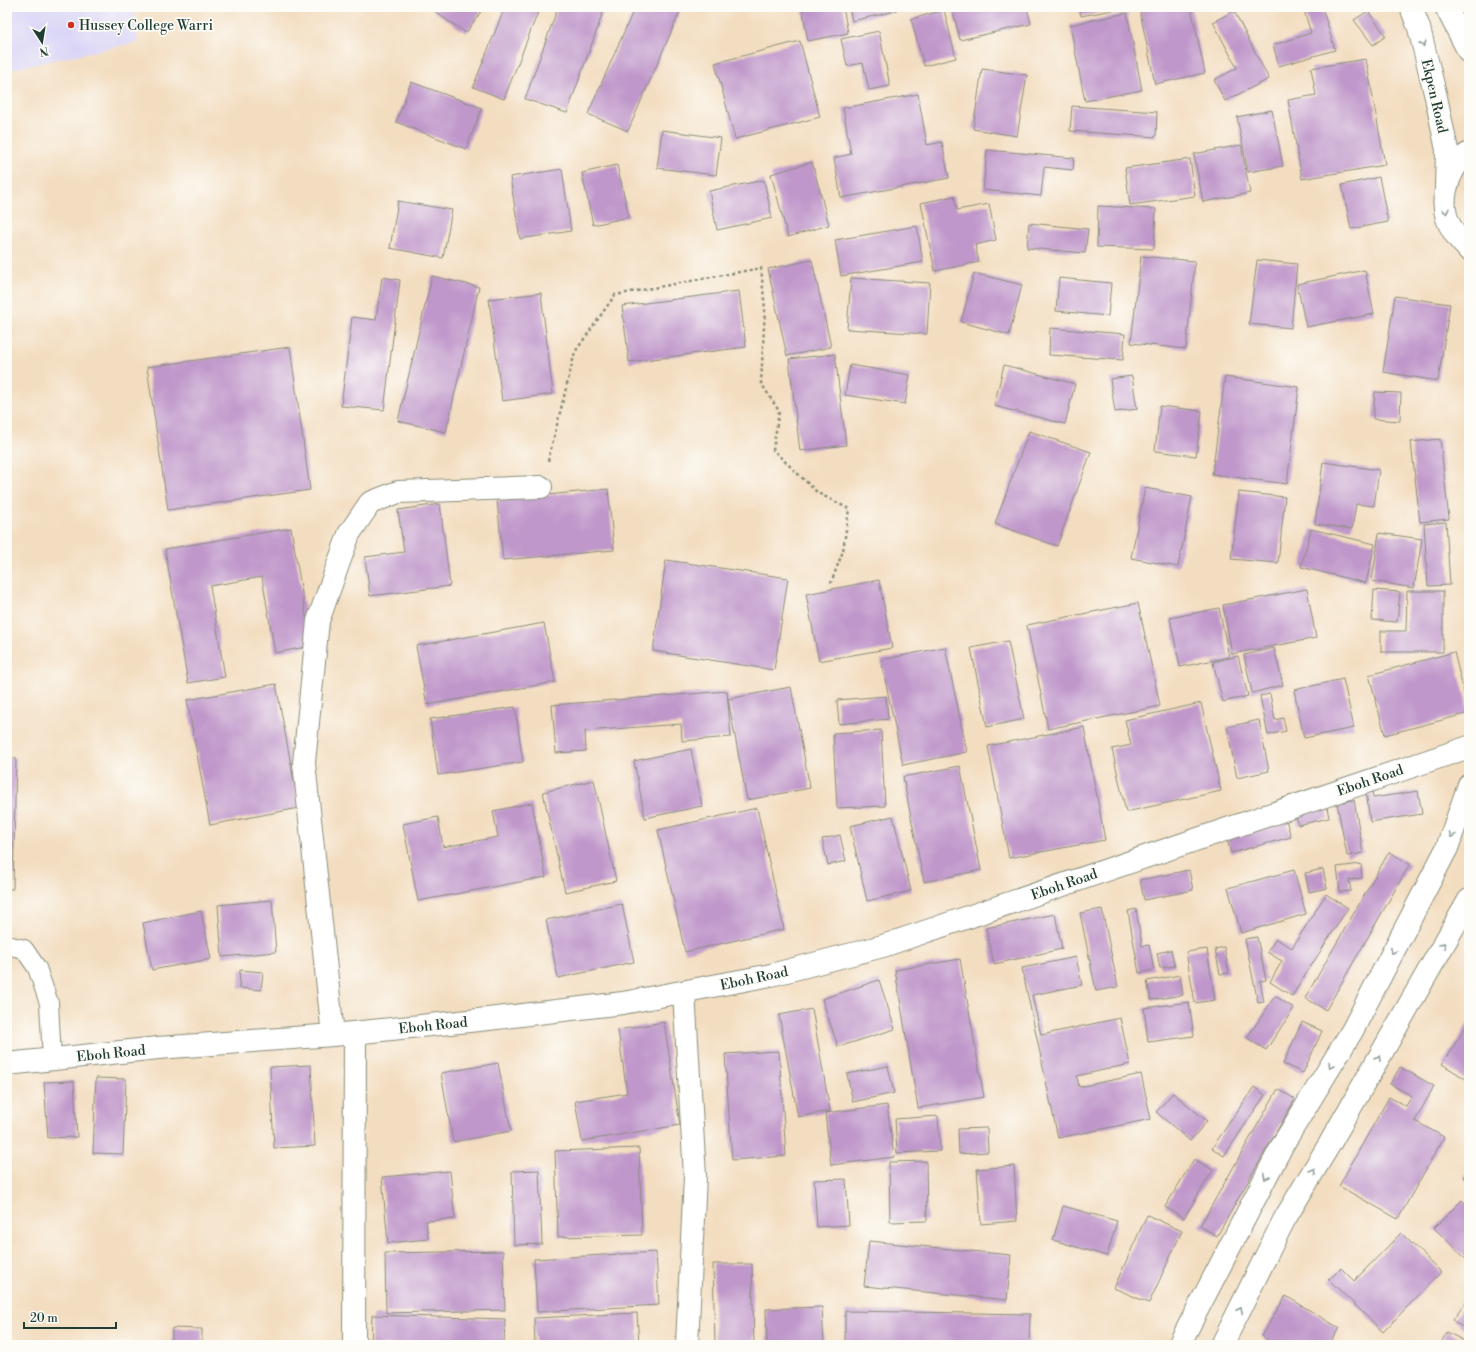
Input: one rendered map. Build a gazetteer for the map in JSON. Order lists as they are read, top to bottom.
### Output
{
  "streets": {
    "street": ["Ekpen Road", "Eboh Road"]
  },
  "one_way": ["Ekpen Road"],
  "places": ["Hussey College Warri"],
  "scale_bar": "20 m",
  "north": "bottom"
}
